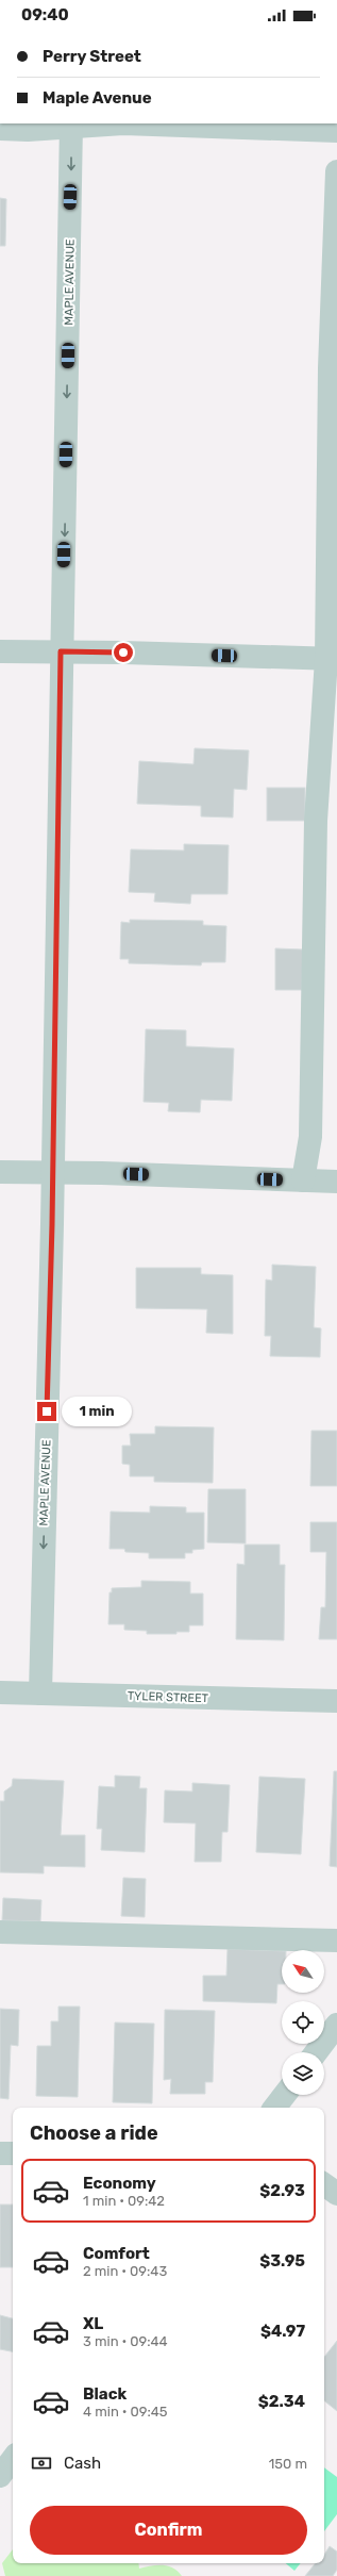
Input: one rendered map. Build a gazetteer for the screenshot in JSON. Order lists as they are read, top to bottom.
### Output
{
  "streets": {
    "street": ["MAPLE AVENUE", "TYLER STREET"]
  },
  "crossings": [
    ["MAPLE AVENUE", "TYLER STREET"]
  ],
  "one_way": ["MAPLE AVENUE"],
  "north": "top left",
  "page": {
    "status": "09:40",
    "banner": ["Perry Street", "Maple Avenue"],
    "bubble": "1 min",
    "heading": "Choose a ride",
    "list": [
      {
        "name": "Economy",
        "note": "1 min · 09:42",
        "value": "$2.93"
      },
      {
        "name": "Comfort",
        "note": "2 min · 09:43",
        "value": "$3.95"
      },
      {
        "name": "XL",
        "note": "3 min · 09:44",
        "value": "$4.97"
      },
      {
        "name": "Black",
        "note": "4 min · 09:45",
        "value": "$2.34"
      }
    ],
    "pay": ["Cash", "150 m"],
    "buttons": "Confirm"
  }
}
